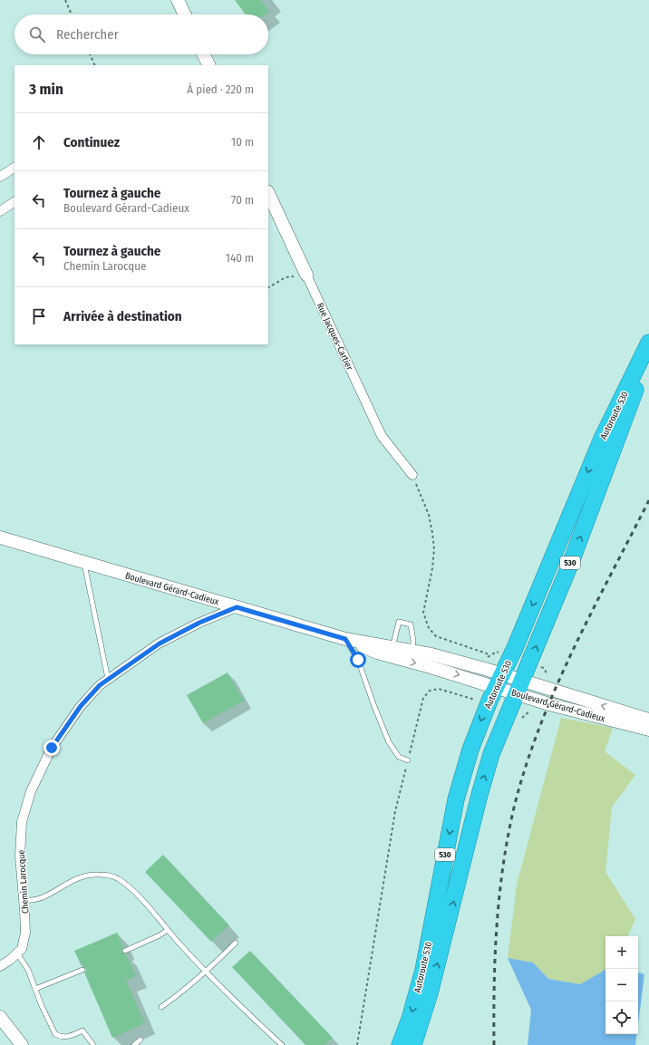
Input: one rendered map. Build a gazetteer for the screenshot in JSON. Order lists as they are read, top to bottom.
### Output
{
  "streets": {
    "highway": ["Autoroute 530", "530"],
    "main road": ["Rue Jacques-Cartier", "Boulevard Gérard-Cadieux"],
    "street": ["Chemin Larocque"]
  },
  "crossings": [
    ["Autoroute 530", "Boulevard Gérard-Cadieux"],
    ["Boulevard Gérard-Cadieux", "Chemin Larocque"]
  ],
  "page": {
    "search": "Rechercher",
    "heading": ["3 min", "À pied · 220 m"],
    "list": [
      ["Continuez", "10 m"],
      ["Tournez à gauche", "Boulevard Gérard-Cadieux", "70 m"],
      ["Tournez à gauche", "Chemin Larocque", "140 m"],
      "Arrivée à destination"
    ],
    "map_buttons": ["+", "−"]
  }
}
